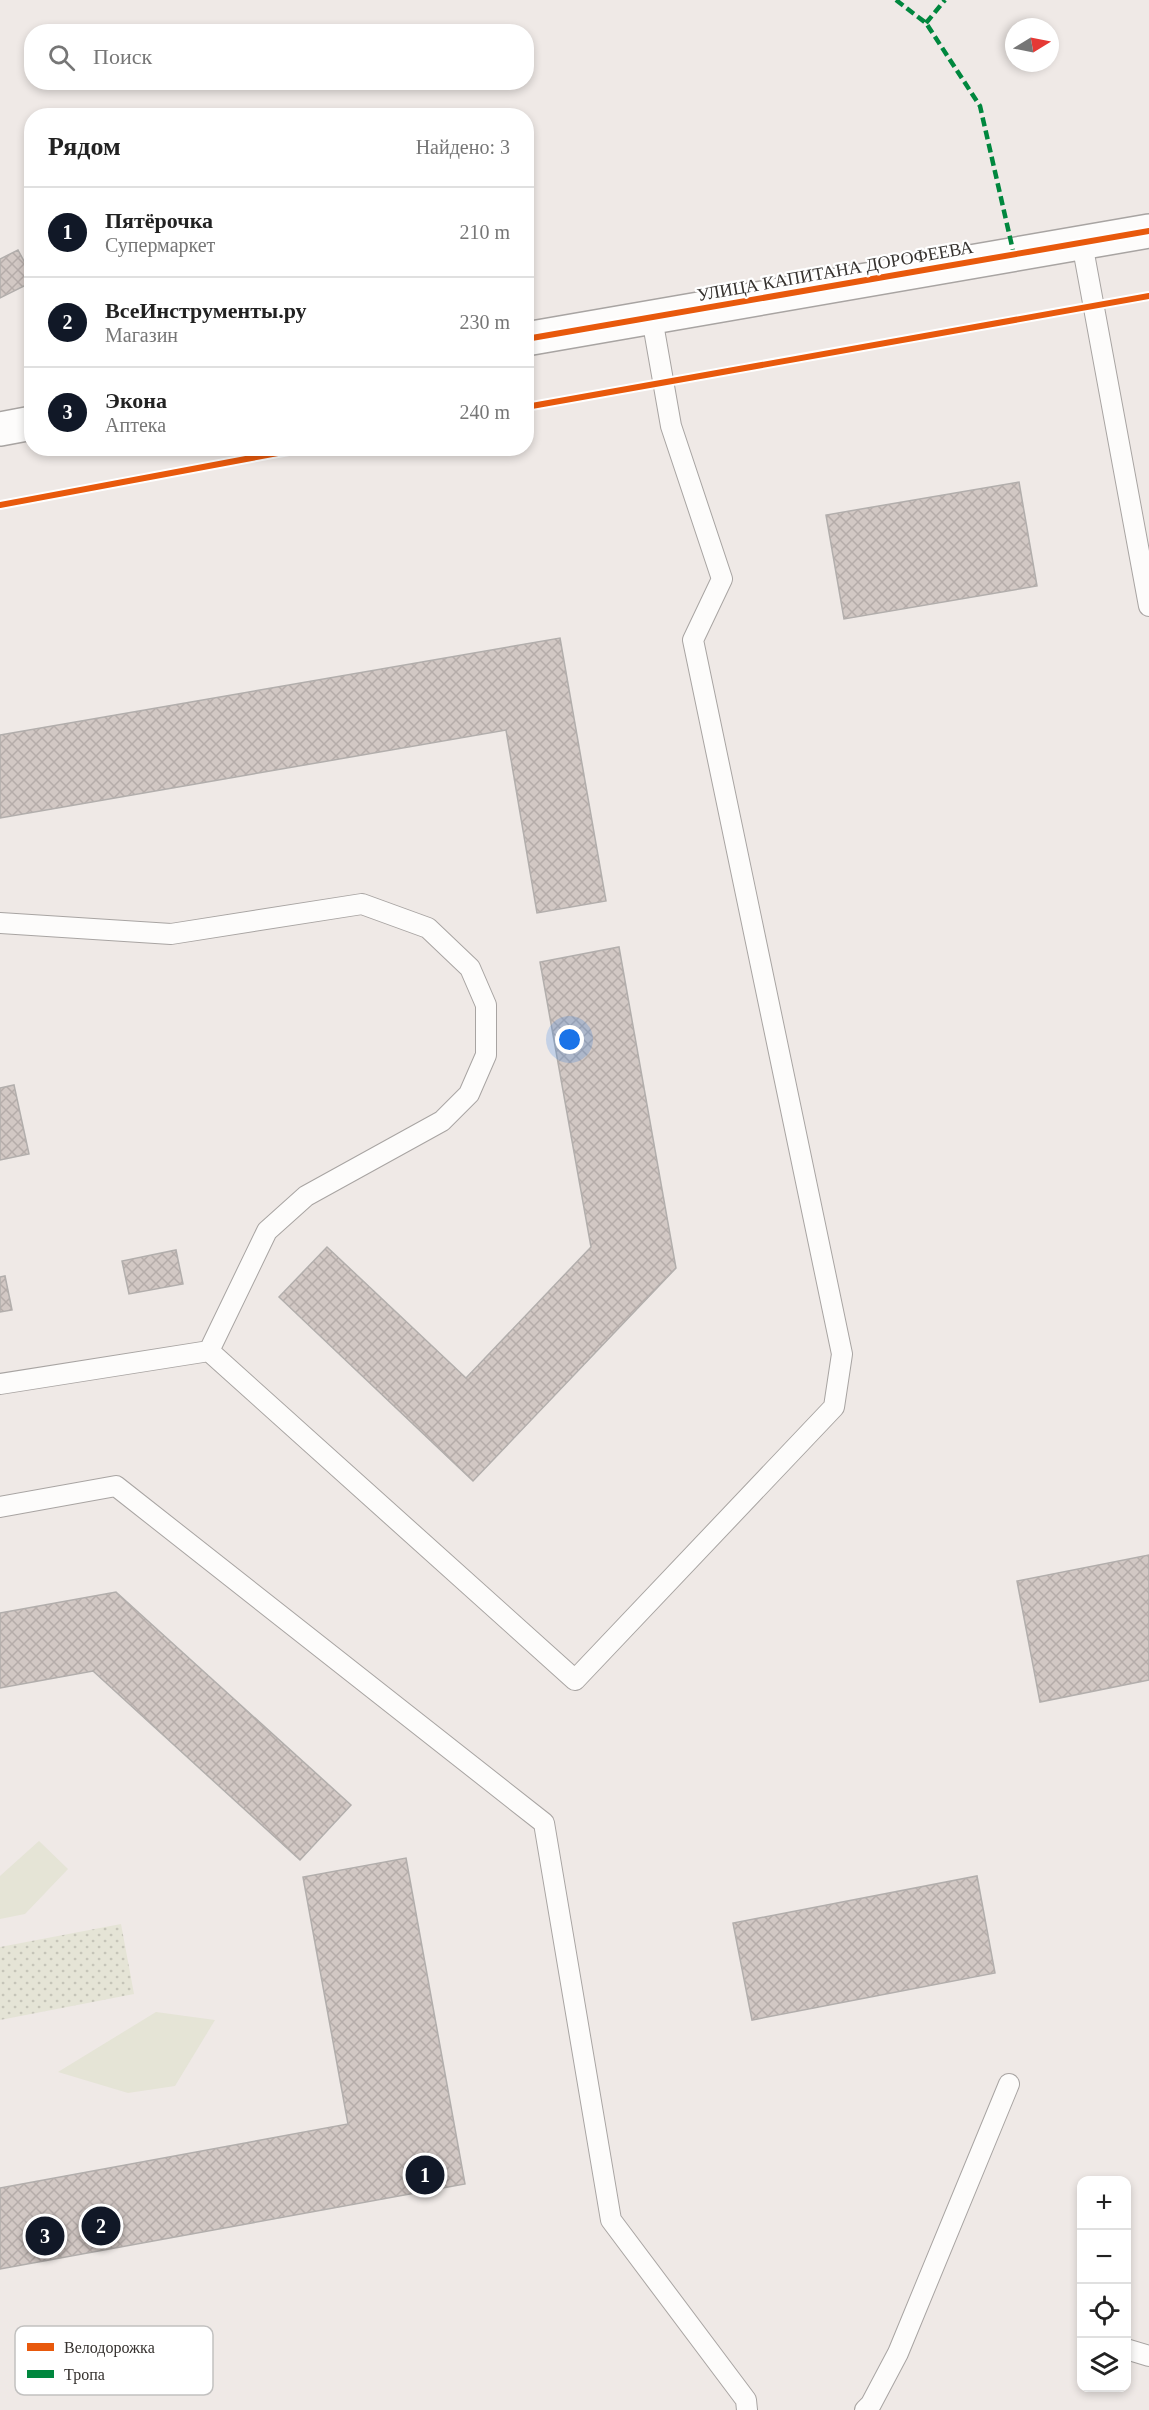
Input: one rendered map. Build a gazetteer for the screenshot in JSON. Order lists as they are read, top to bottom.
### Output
{
  "streets": {
    "street": ["УЛИЦА КАПИТАНА ДОРОФЕЕВА"]
  },
  "legend": ["Велодорожка", "Тропа"],
  "north": "right",
  "page": {
    "search": "Поиск",
    "heading": ["Рядом", "Найдено: 3"],
    "list": [
      {
        "mark": "1",
        "name": "Пятёрочка",
        "note": "Супермаркет",
        "value": "210 m"
      },
      {
        "mark": "2",
        "name": "ВсеИнструменты.ру",
        "note": "Магазин",
        "value": "230 m"
      },
      {
        "mark": "3",
        "name": "Экона",
        "note": "Аптека",
        "value": "240 m"
      }
    ],
    "pins": ["1", "2", "3"],
    "map_buttons": ["+", "−"]
  }
}
